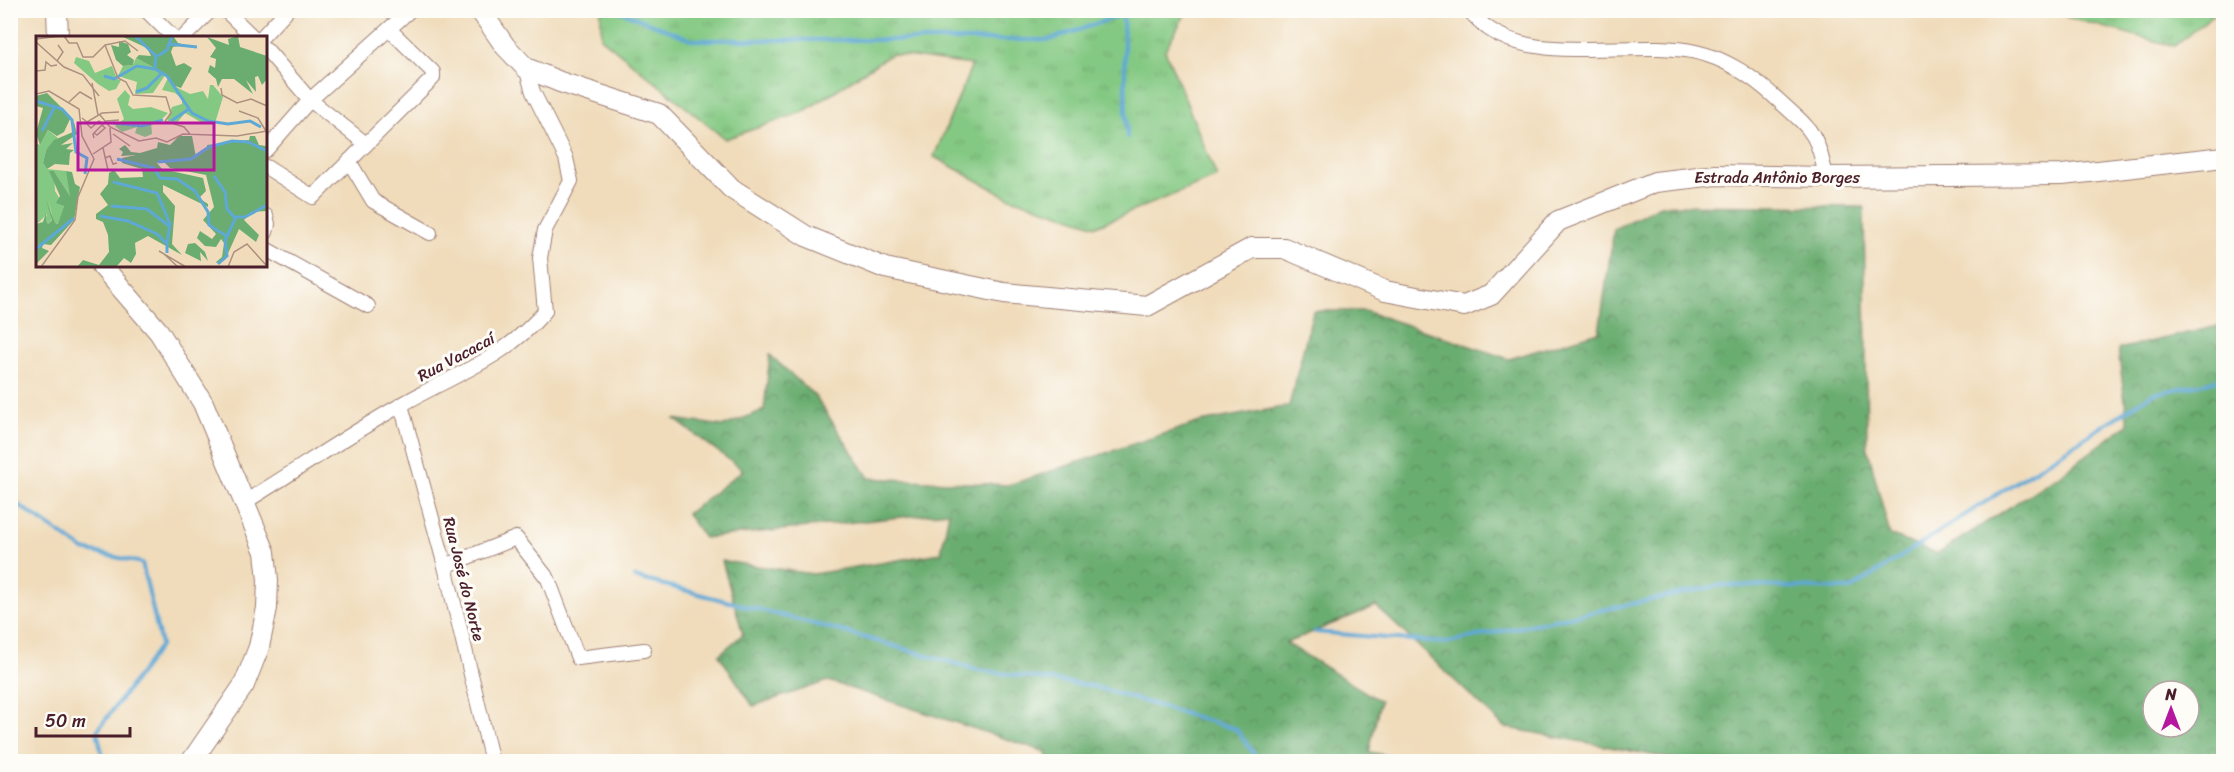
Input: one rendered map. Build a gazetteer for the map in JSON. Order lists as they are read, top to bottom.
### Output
{
  "streets": {
    "street": ["Estrada Antônio Borges", "Rua Vacacaí", "Rua José do Norte"]
  },
  "crossings": [
    ["Estrada Antônio Borges", "Rua Vacacaí"],
    ["Rua Vacacaí", "Rua José do Norte"]
  ],
  "scale_bar": "50 m",
  "north": "top"
}
